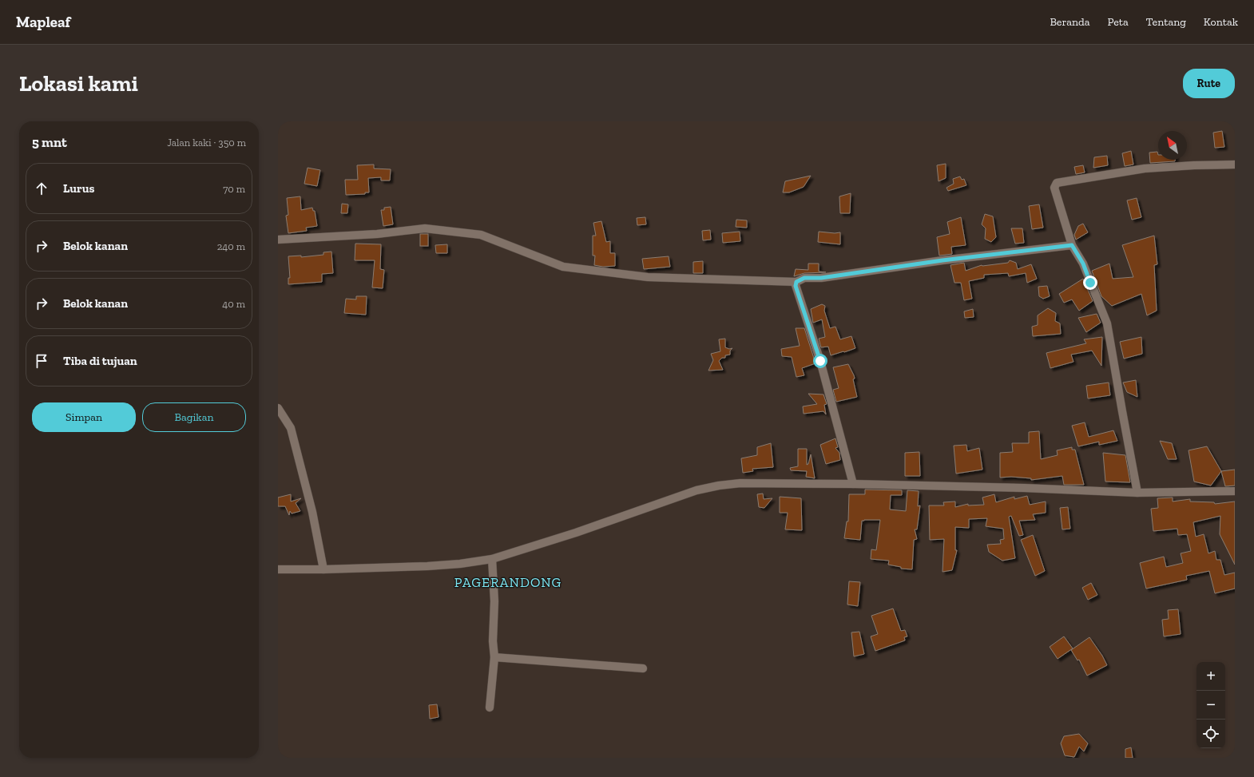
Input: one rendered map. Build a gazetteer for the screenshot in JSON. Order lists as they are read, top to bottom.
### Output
{
  "districts": ["PAGERANDONG"],
  "north": "top left",
  "page": {
    "header": "Mapleaf",
    "nav": [
      "Beranda",
      "Peta",
      "Tentang",
      "Kontak"
    ],
    "buttons": [
      "Rute",
      ["Simpan", "Bagikan"]
    ],
    "title": "Lokasi kami",
    "heading": ["5 mnt", "Jalan kaki · 350 m"],
    "list": [
      ["Lurus", "70 m"],
      ["Belok kanan", "240 m"],
      ["Belok kanan", "40 m"],
      "Tiba di tujuan"
    ],
    "map_buttons": ["+", "−"]
  }
}
